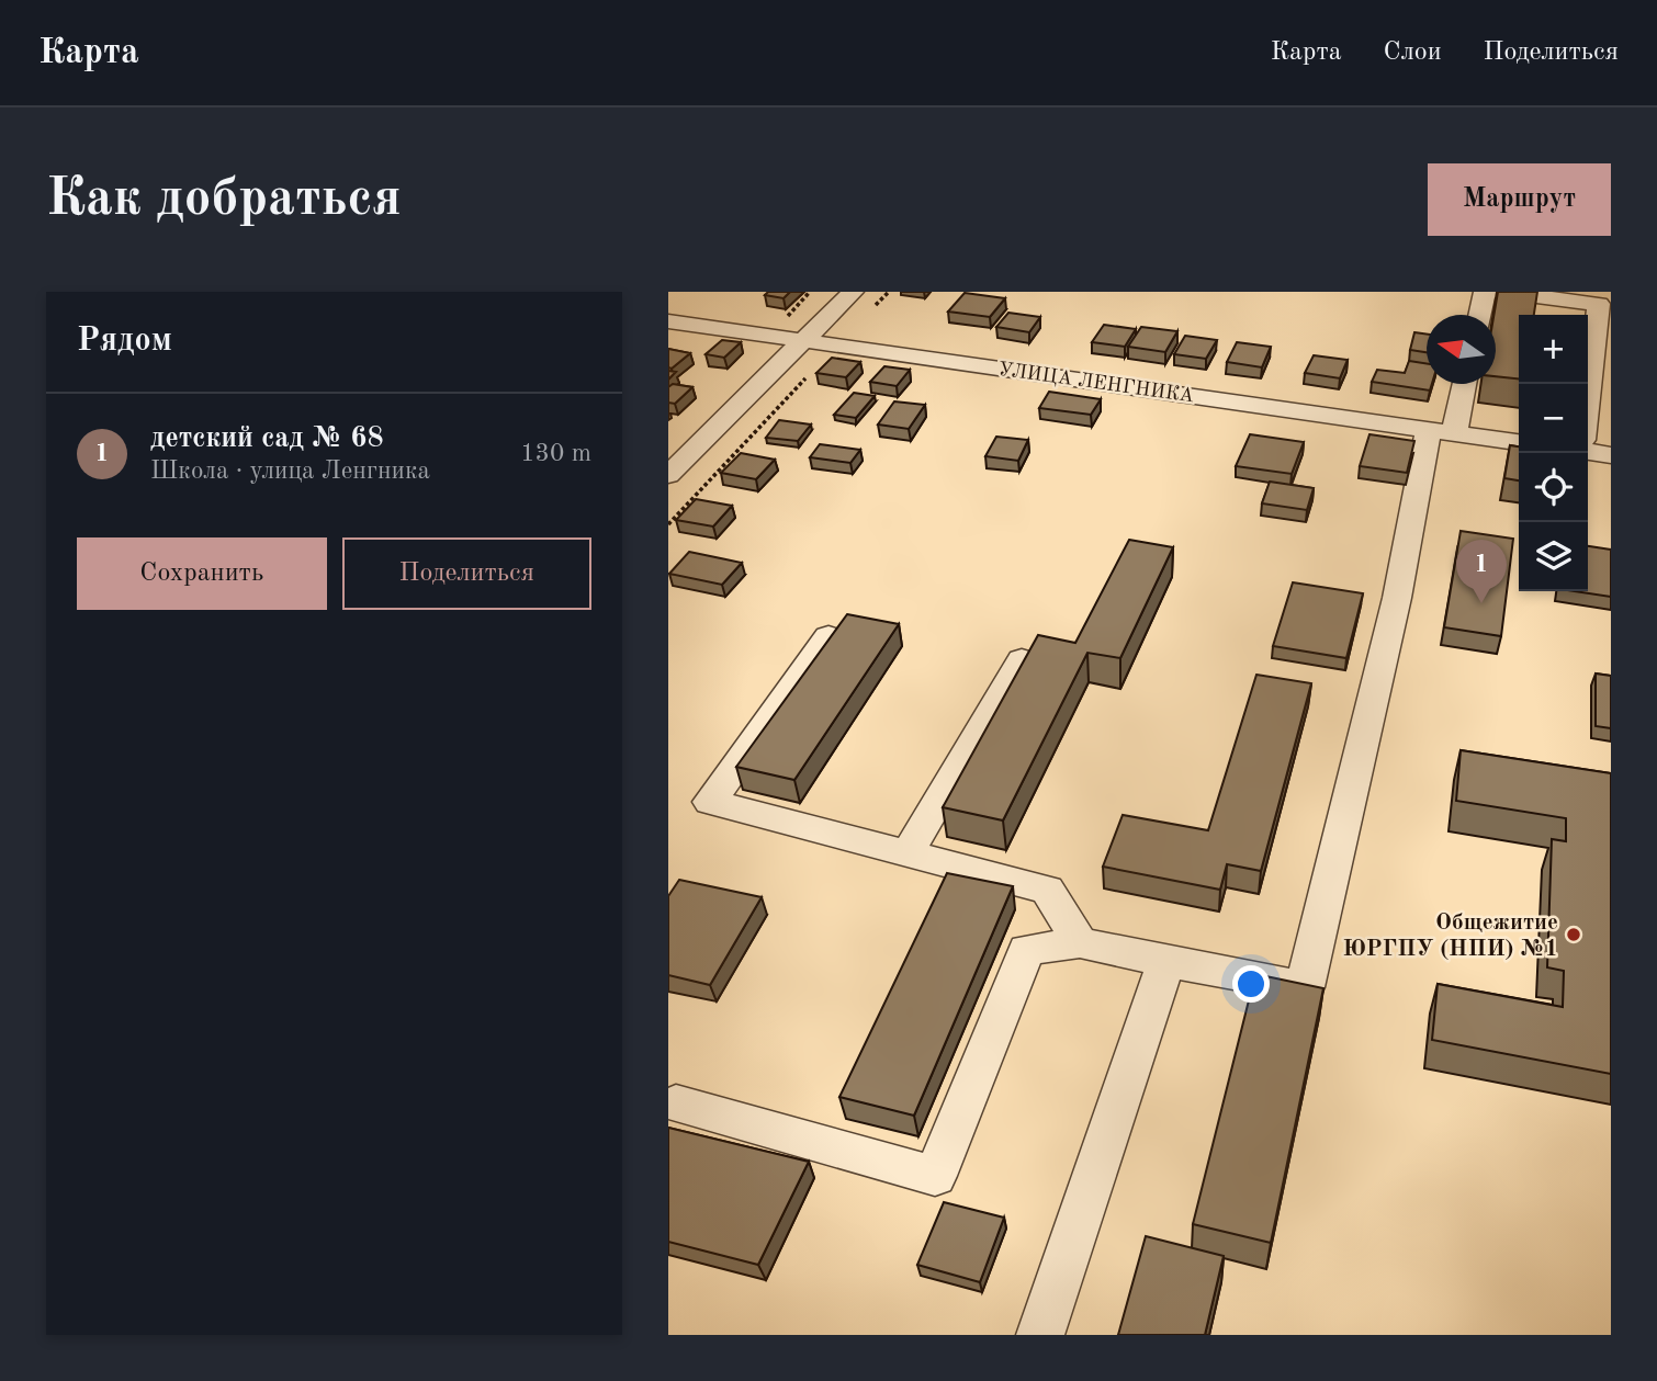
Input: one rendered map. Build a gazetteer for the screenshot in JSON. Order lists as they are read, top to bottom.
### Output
{
  "streets": {
    "street": ["УЛИЦА ЛЕНГНИКА"]
  },
  "places": ["Общежитие ЮРГПУ (НПИ) №1"],
  "north": "left",
  "page": {
    "header": "Карта",
    "nav": ["Карта", "Слои", "Поделиться"],
    "buttons": [
      "Маршрут",
      ["Сохранить", "Поделиться"]
    ],
    "title": "Как добраться",
    "heading": "Рядом",
    "map_buttons": ["+", "−"],
    "list": [
      {
        "mark": "1",
        "name": "детский сад № 68",
        "note": "Школа · улица Ленгника",
        "value": "130 m"
      }
    ],
    "pins": "1"
  }
}
